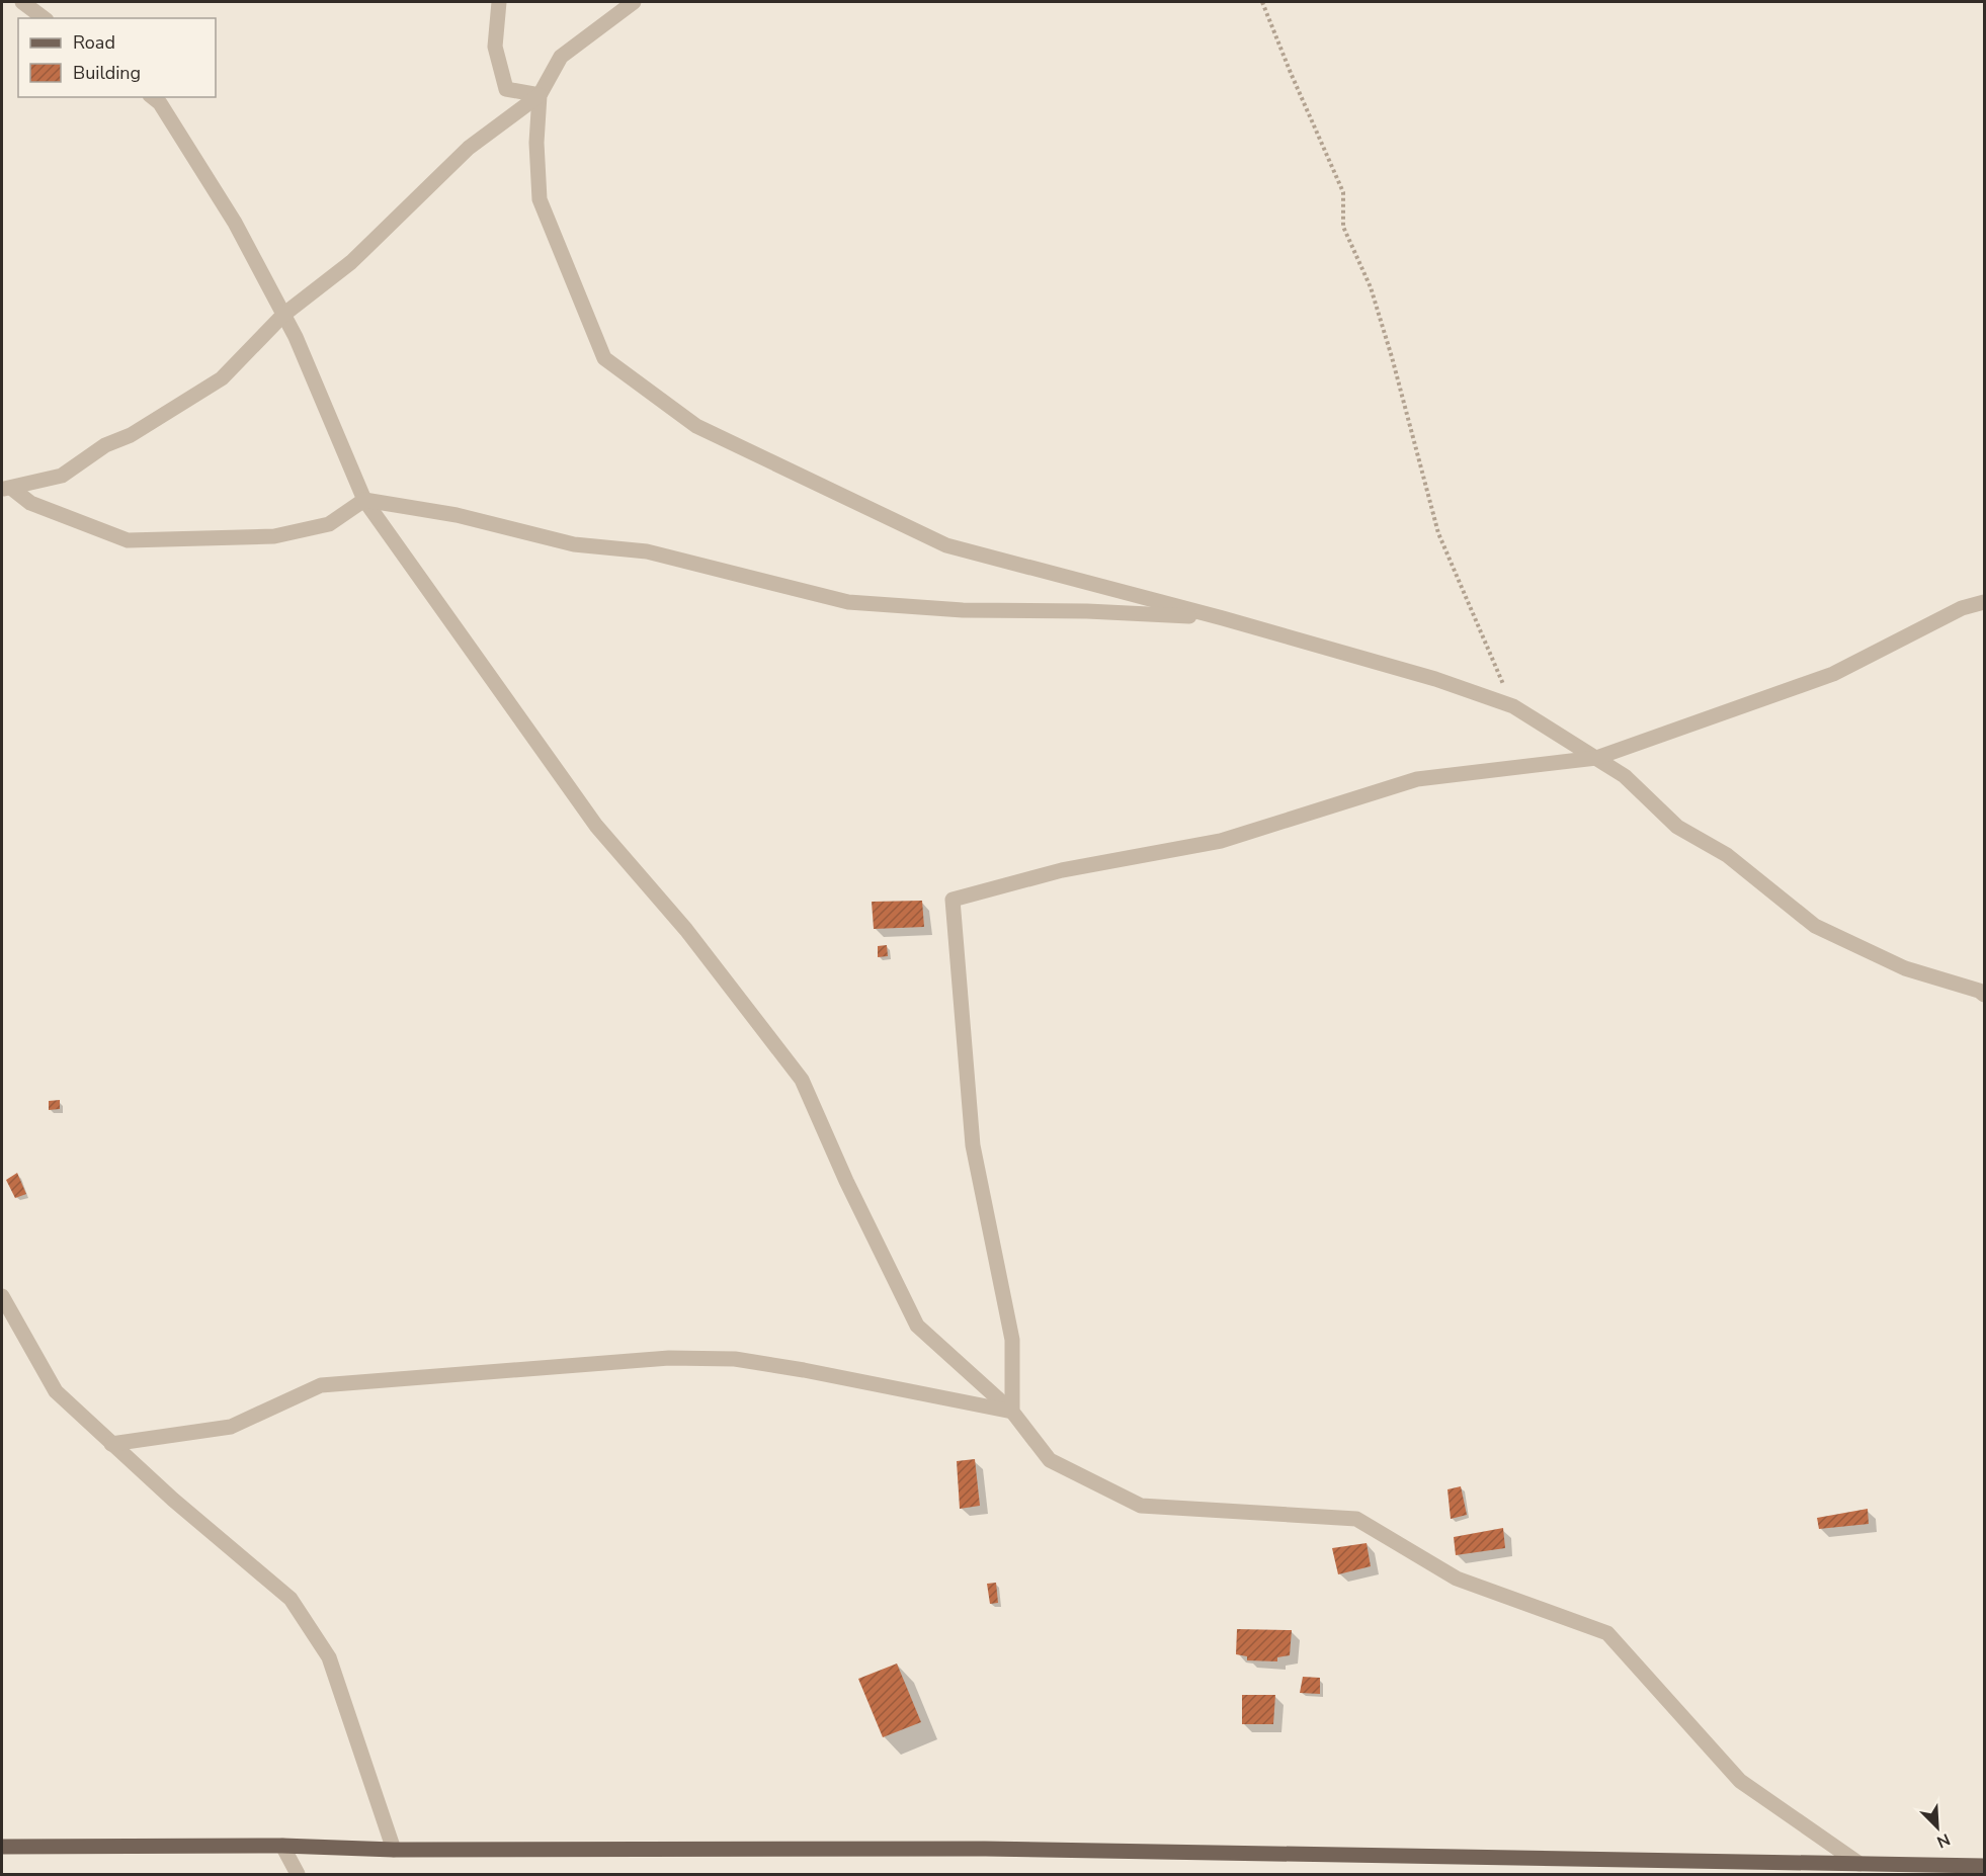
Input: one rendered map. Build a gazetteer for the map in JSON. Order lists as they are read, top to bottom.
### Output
{
  "legend": ["Road", "Building"],
  "north": "bottom right"
}
